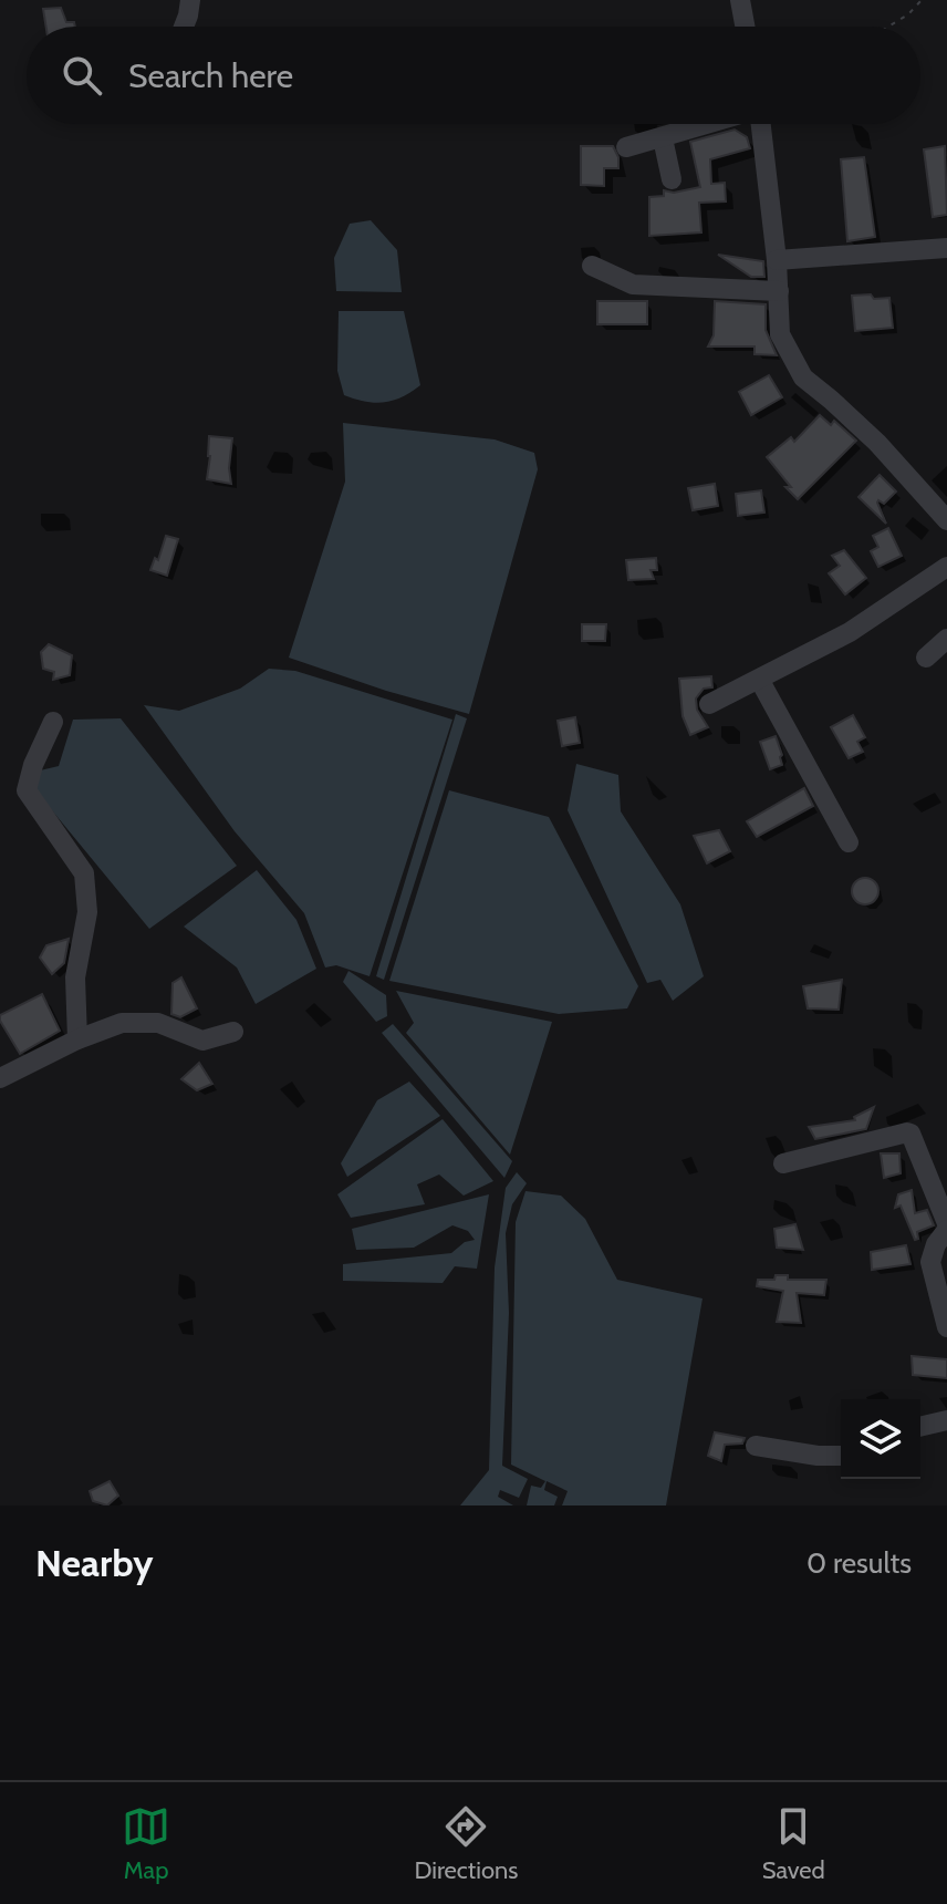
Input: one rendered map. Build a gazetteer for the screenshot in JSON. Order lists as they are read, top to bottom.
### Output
{
  "page": {
    "search": "Search here",
    "heading": ["Nearby", "0 results"],
    "nav": ["Map", "Directions", "Saved"]
  }
}
